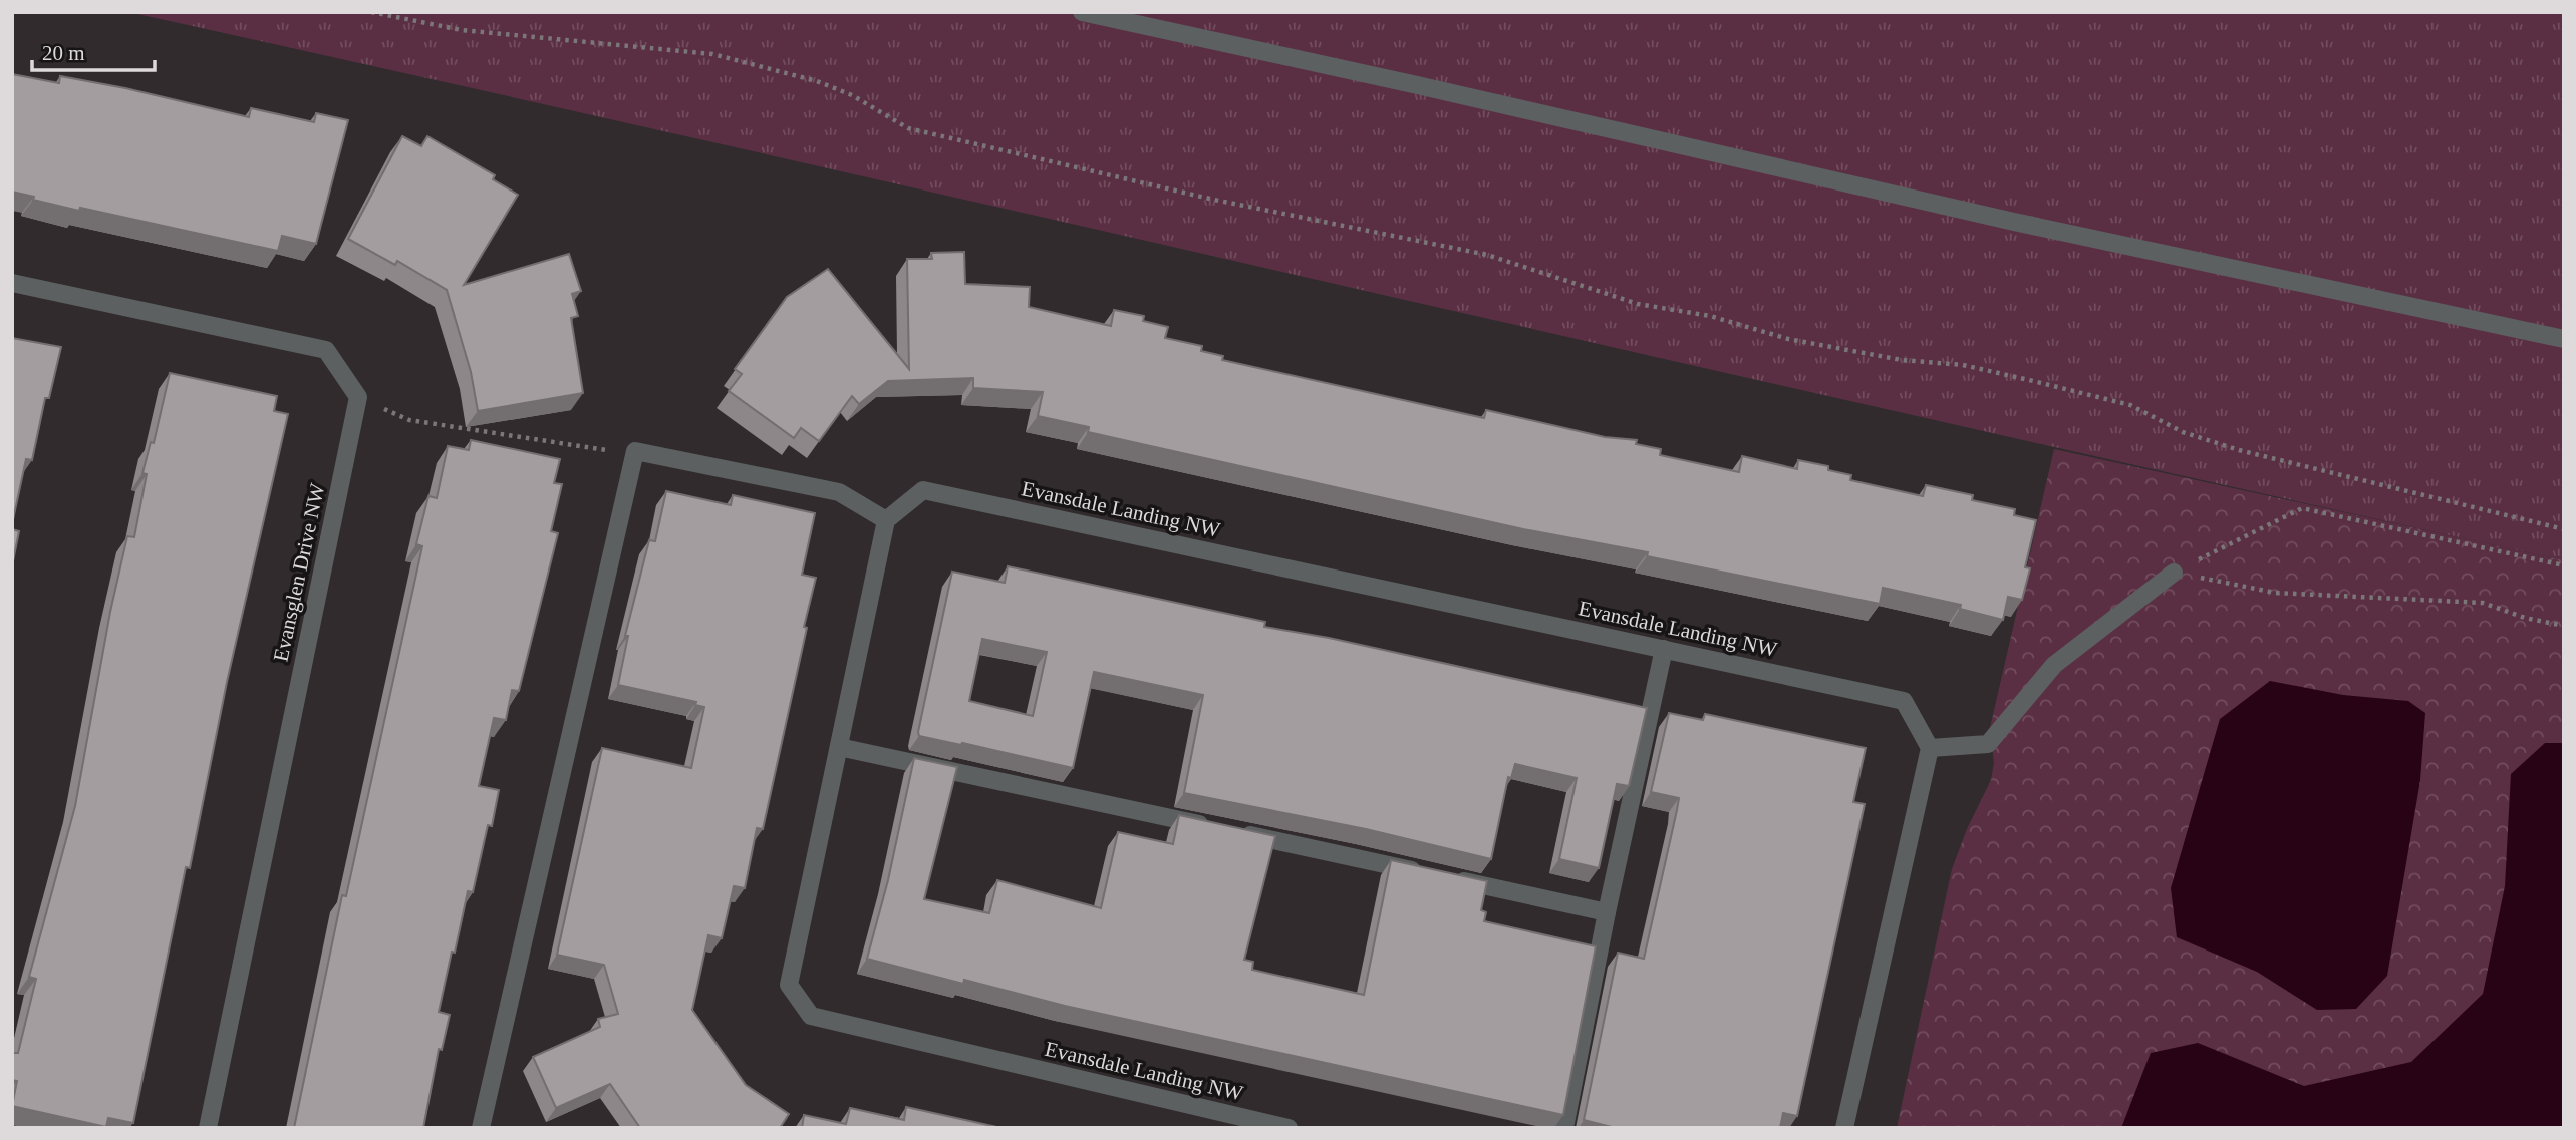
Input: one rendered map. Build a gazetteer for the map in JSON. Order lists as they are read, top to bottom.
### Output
{
  "streets": {
    "street": ["Evansdale Landing NW", "Evansglen Drive NW"]
  },
  "scale_bar": "20 m"
}
